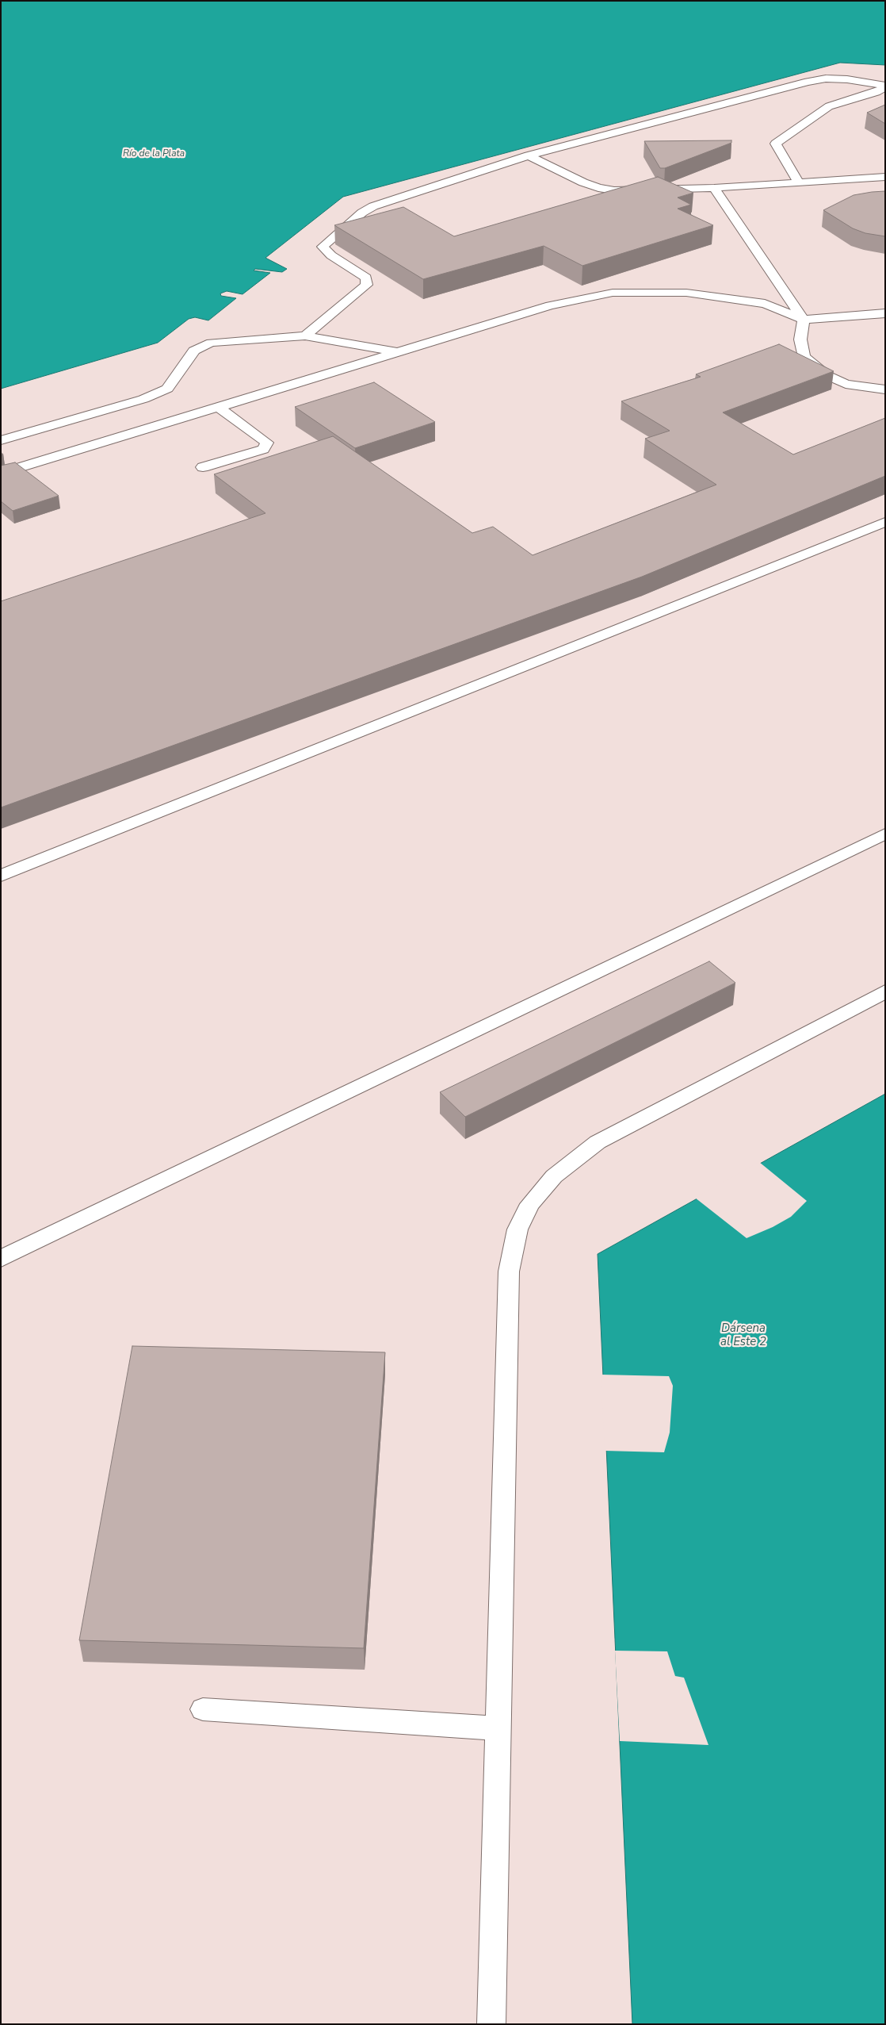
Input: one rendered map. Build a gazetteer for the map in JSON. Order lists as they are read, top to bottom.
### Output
{
  "water": ["Río de la Plata", "Dársena al Este 2"]
}
